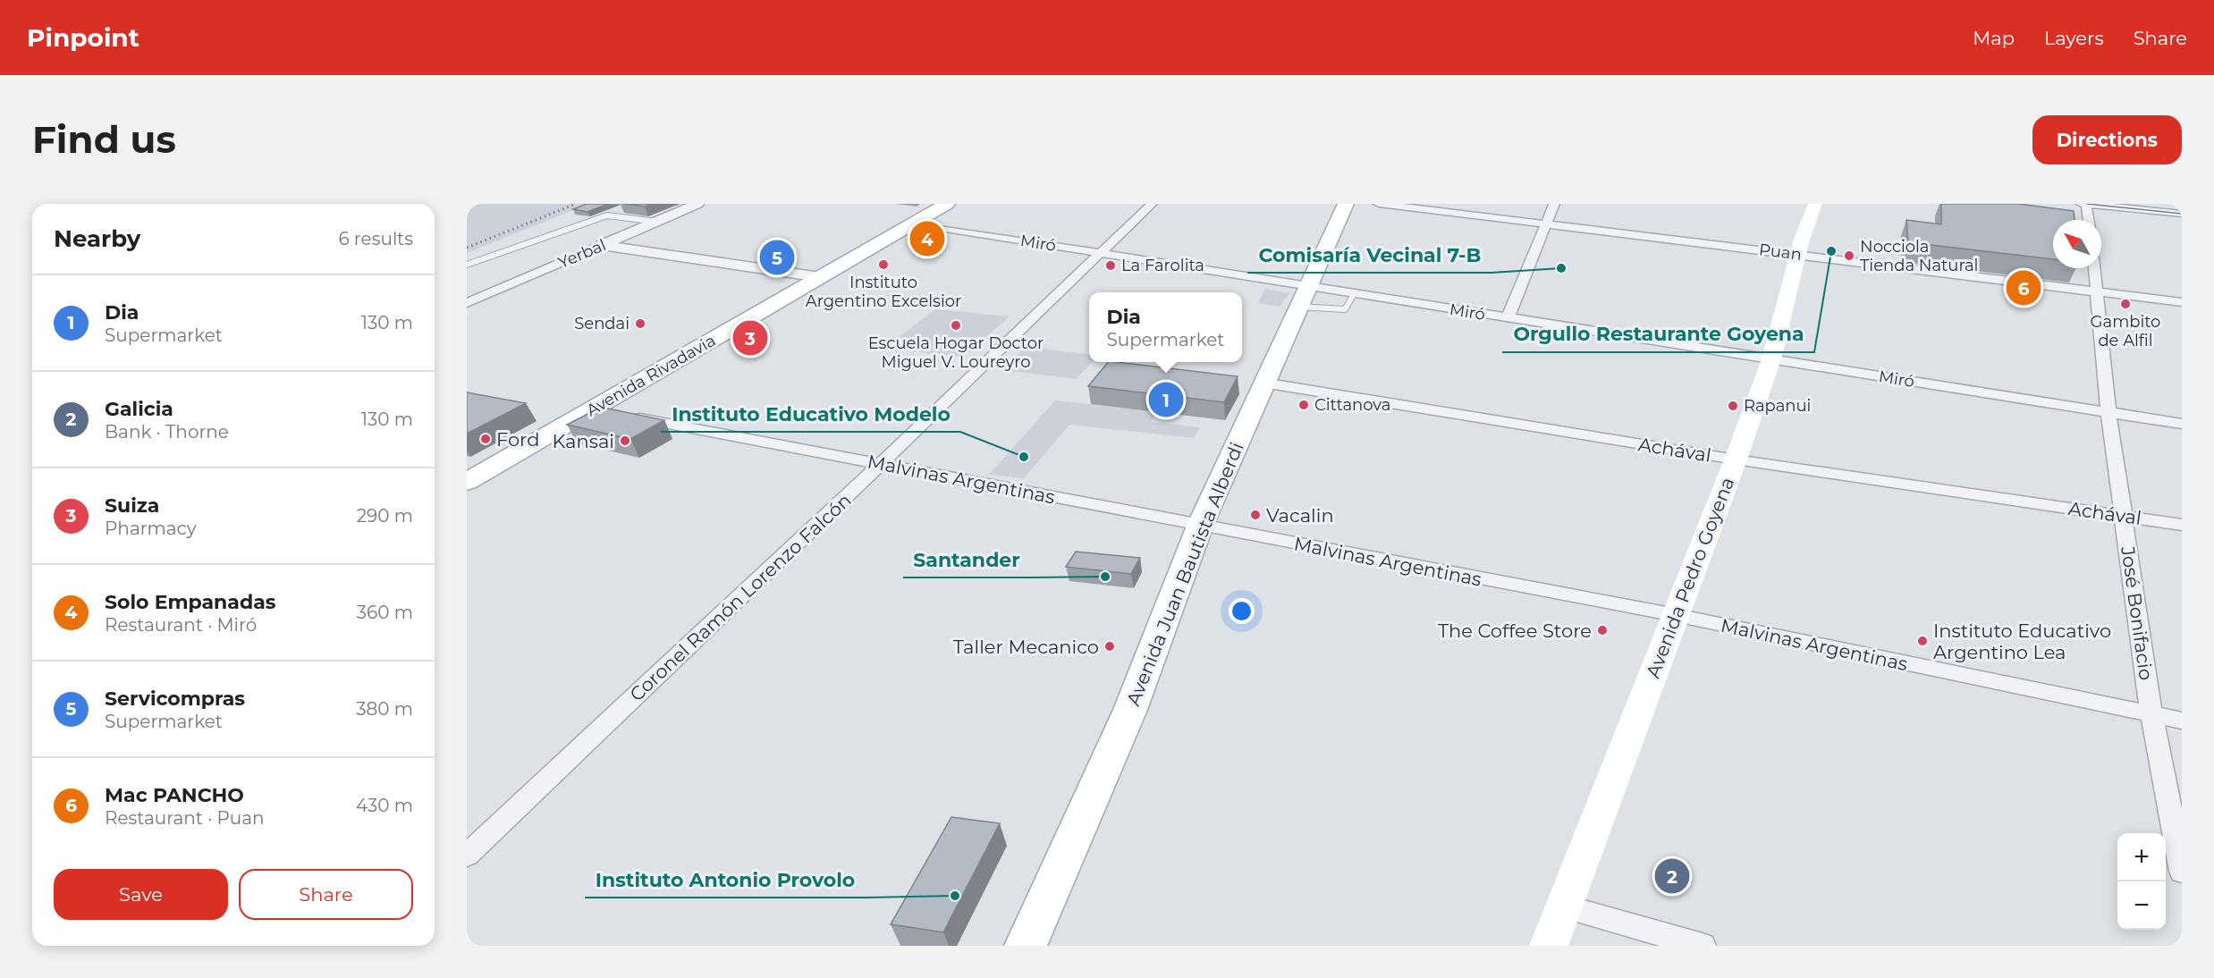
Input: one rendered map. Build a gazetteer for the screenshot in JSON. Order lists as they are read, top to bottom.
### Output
{
  "streets": {
    "main road": ["Avenida Rivadavia", "Avenida Juan Bautista Alberdi", "Avenida Pedro Goyena"],
    "street": [
      "Miró",
      "Puan",
      "Yerbal",
      "Achával",
      "Malvinas Argentinas",
      "Coronel Ramón Lorenzo Falcón",
      "José Bonifacio"
    ]
  },
  "crossings": [
    ["Miró", "Avenida Rivadavia"],
    ["Miró", "Avenida Juan Bautista Alberdi"],
    ["Miró", "Avenida Pedro Goyena"],
    ["Miró", "Coronel Ramón Lorenzo Falcón"],
    ["Miró", "José Bonifacio"],
    ["Puan", "Avenida Pedro Goyena"],
    ["Puan", "José Bonifacio"],
    ["Avenida Rivadavia", "Malvinas Argentinas"],
    ["Achával", "Avenida Juan Bautista Alberdi"],
    ["Achával", "Avenida Pedro Goyena"],
    ["Achával", "José Bonifacio"],
    ["Malvinas Argentinas", "Avenida Juan Bautista Alberdi"],
    ["Malvinas Argentinas", "Avenida Pedro Goyena"],
    ["Malvinas Argentinas", "Coronel Ramón Lorenzo Falcón"],
    ["Malvinas Argentinas", "José Bonifacio"]
  ],
  "places": [
    "Orgullo Restaurante Goyena",
    "Nocciola Tienda Natural",
    "Instituto Argentino Excelsior",
    "La Farolita",
    "Comisaría Vecinal 7-B",
    "Gambito de Alfil",
    "Sendai",
    "Escuela Hogar Doctor Miguel V. Loureyro",
    "Cittanova",
    "Rapanui",
    "Ford",
    "Kansai",
    "Instituto Educativo Modelo",
    "Vacalin",
    "Santander",
    "The Coffee Store",
    "Instituto Educativo Argentino Lea",
    "Taller Mecanico",
    "Instituto Antonio Provolo"
  ],
  "north": "top left",
  "page": {
    "header": "Pinpoint",
    "nav": ["Map", "Layers", "Share"],
    "buttons": [
      "Directions",
      ["Save", "Share"]
    ],
    "title": "Find us",
    "heading": ["Nearby", "6 results"],
    "pins": [
      "4",
      "5",
      "6",
      "3",
      "1",
      "2"
    ],
    "list": [
      {
        "mark": "1",
        "name": "Dia",
        "note": "Supermarket",
        "value": "130 m"
      },
      {
        "mark": "2",
        "name": "Galicia",
        "note": "Bank · Thorne",
        "value": "130 m"
      },
      {
        "mark": "3",
        "name": "Suiza",
        "note": "Pharmacy",
        "value": "290 m"
      },
      {
        "mark": "4",
        "name": "Solo Empanadas",
        "note": "Restaurant · Miró",
        "value": "360 m"
      },
      {
        "mark": "5",
        "name": "Servicompras",
        "note": "Supermarket",
        "value": "380 m"
      },
      {
        "mark": "6",
        "name": "Mac PANCHO",
        "note": "Restaurant · Puan",
        "value": "430 m"
      }
    ],
    "popup": ["Dia", "Supermarket"],
    "map_buttons": ["+", "−"]
  }
}
